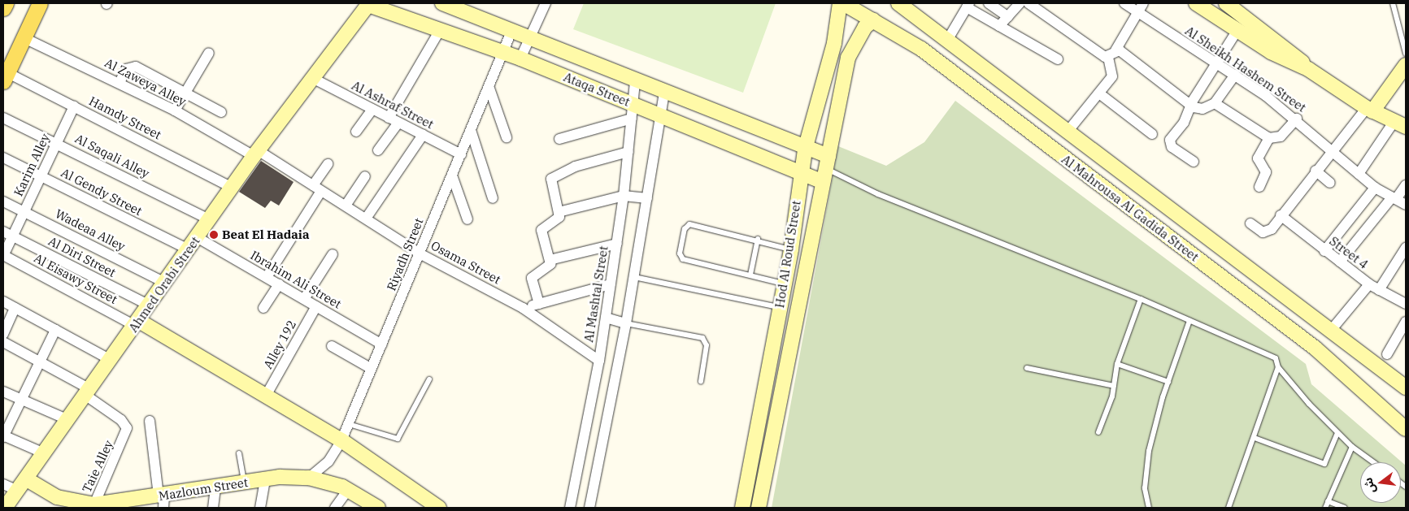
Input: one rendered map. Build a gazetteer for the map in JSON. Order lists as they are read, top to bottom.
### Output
{
  "streets": {
    "street": [
      "Al Sheikh Hashem Street",
      "Al Zaweya Alley",
      "Ataqa Street",
      "Al Ashraf Street",
      "Hamdy Street",
      "Al Saqali Alley",
      "Karim Alley",
      "Al Gendy Street",
      "Al Mahrousa Al Gadida Street",
      "Wadeaa Alley",
      "Street 4",
      "Riyadh Street",
      "Hod Al Roud Street",
      "Al Diri Street",
      "Osama Street",
      "Al Eisawy Street",
      "Ibrahim Ali Street",
      "Ahmed Orabi Street",
      "Al Mashtal Street",
      "Alley 192",
      "Taie Alley",
      "Mazloum Street"
    ]
  },
  "crossings": [
    ["Al Zaweya Alley", "Osama Street"],
    ["Al Zaweya Alley", "Ahmed Orabi Street"],
    ["Ataqa Street", "Riyadh Street"],
    ["Ataqa Street", "Hod Al Roud Street"],
    ["Ataqa Street", "Ahmed Orabi Street"],
    ["Ataqa Street", "Al Mashtal Street"],
    ["Al Ashraf Street", "Riyadh Street"],
    ["Al Ashraf Street", "Ahmed Orabi Street"],
    ["Hamdy Street", "Karim Alley"],
    ["Hamdy Street", "Ahmed Orabi Street"],
    ["Al Saqali Alley", "Karim Alley"],
    ["Al Saqali Alley", "Ahmed Orabi Street"],
    ["Karim Alley", "Al Gendy Street"],
    ["Karim Alley", "Wadeaa Alley"],
    ["Karim Alley", "Al Diri Street"],
    ["Karim Alley", "Al Eisawy Street"],
    ["Al Gendy Street", "Ahmed Orabi Street"],
    ["Al Mahrousa Al Gadida Street", "Hod Al Roud Street"],
    ["Wadeaa Alley", "Ahmed Orabi Street"],
    ["Riyadh Street", "Osama Street"],
    ["Riyadh Street", "Ibrahim Ali Street"],
    ["Riyadh Street", "Mazloum Street"],
    ["Al Diri Street", "Ahmed Orabi Street"],
    ["Osama Street", "Ahmed Orabi Street"],
    ["Osama Street", "Al Mashtal Street"],
    ["Al Eisawy Street", "Ahmed Orabi Street"],
    ["Ibrahim Ali Street", "Ahmed Orabi Street"],
    ["Ibrahim Ali Street", "Alley 192"],
    ["Ahmed Orabi Street", "Taie Alley"],
    ["Ahmed Orabi Street", "Mazloum Street"],
    ["Taie Alley", "Mazloum Street"]
  ],
  "places": ["Beat El Hadaia"],
  "north": "left"
}
